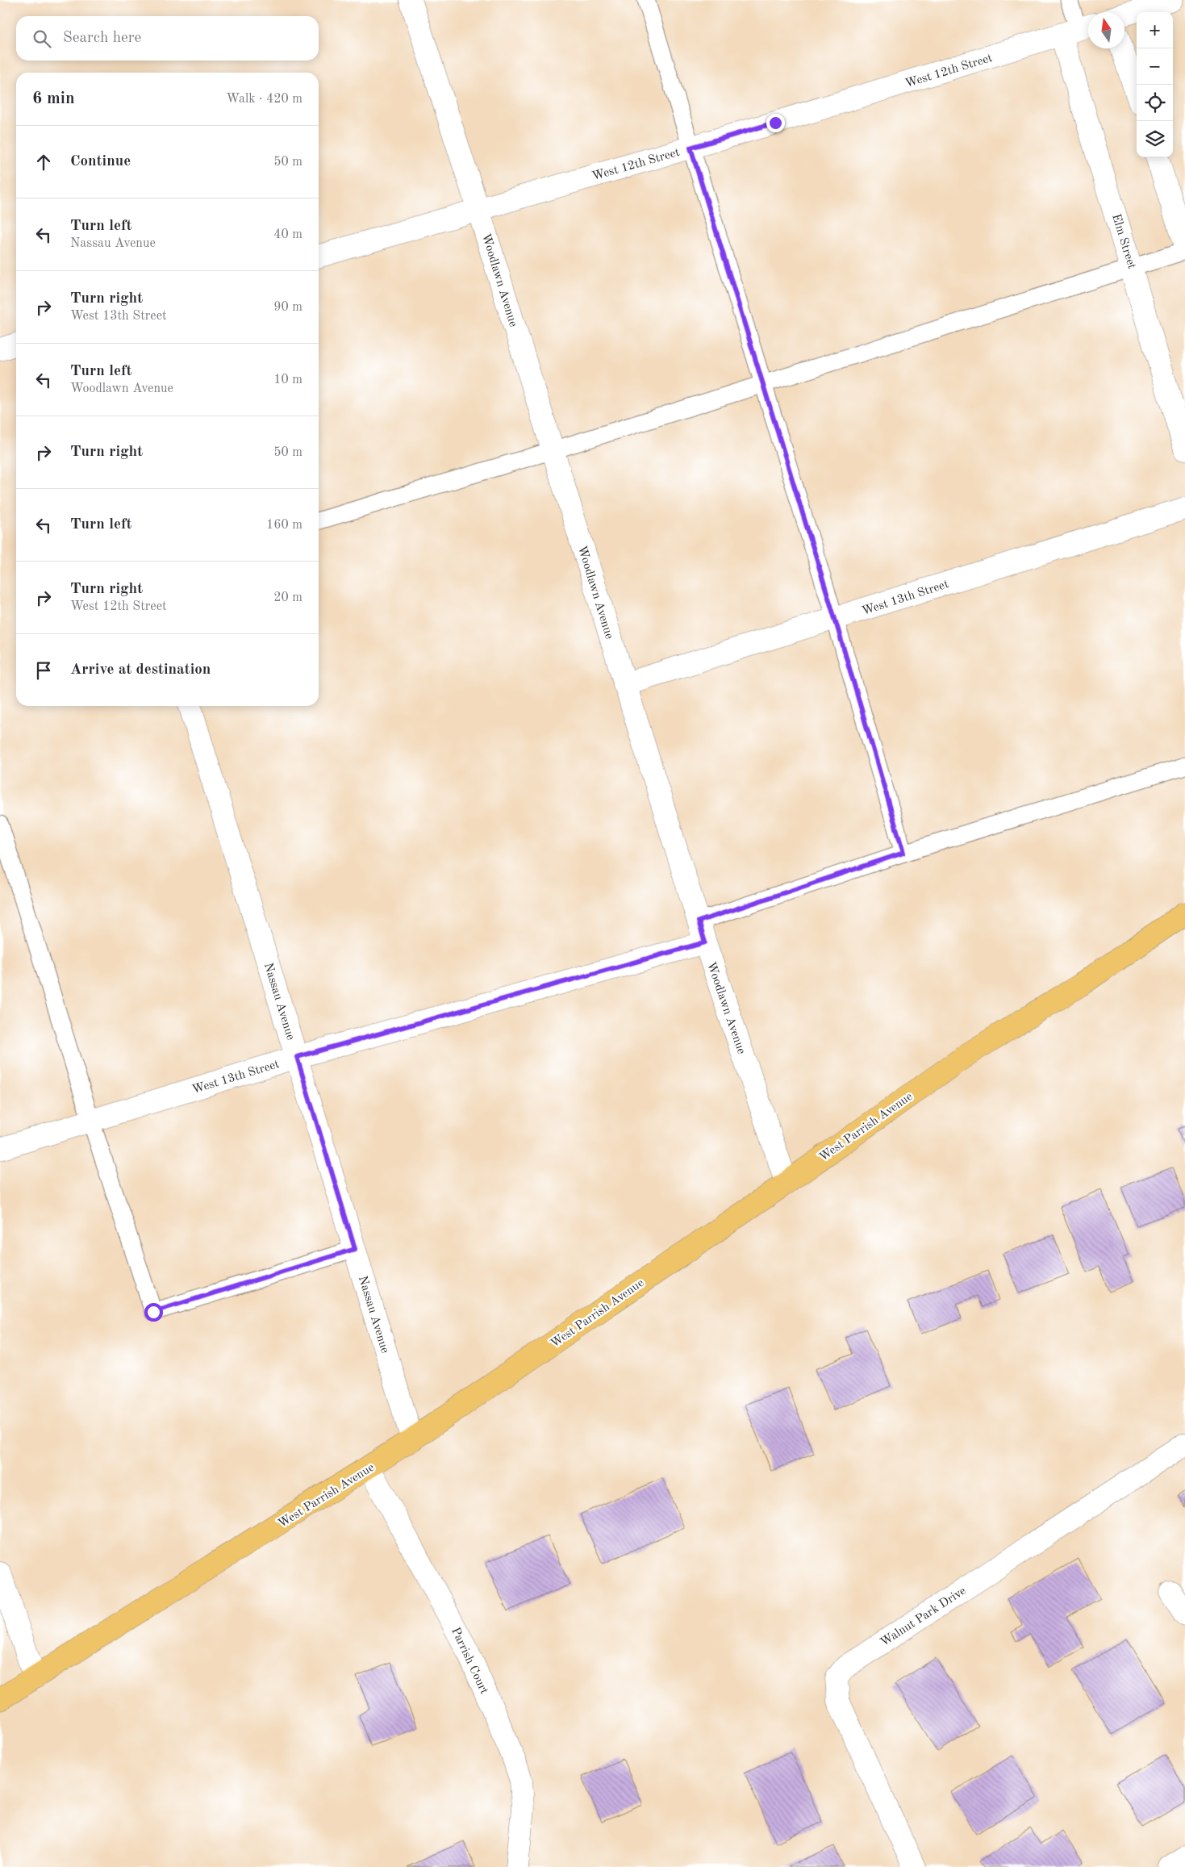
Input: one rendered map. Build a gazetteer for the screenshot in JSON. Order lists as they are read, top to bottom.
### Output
{
  "streets": {
    "main road": ["West Parrish Avenue"],
    "street": [
      "West 12th Street",
      "Elm Street",
      "Woodlawn Avenue",
      "West 13th Street",
      "Nassau Avenue",
      "Walnut Park Drive",
      "Parrish Court"
    ]
  },
  "crossings": [
    ["West 12th Street", "Elm Street"],
    ["West 12th Street", "Woodlawn Avenue"],
    ["Woodlawn Avenue", "West 13th Street"],
    ["Woodlawn Avenue", "West Parrish Avenue"],
    ["West 13th Street", "Nassau Avenue"],
    ["Nassau Avenue", "West Parrish Avenue"],
    ["West Parrish Avenue", "Parrish Court"]
  ],
  "north": "top",
  "page": {
    "map_buttons": ["+", "−"],
    "search": "Search here",
    "heading": ["6 min", "Walk · 420 m"],
    "list": [
      ["Continue", "50 m"],
      ["Turn left", "Nassau Avenue", "40 m"],
      ["Turn right", "West 13th Street", "90 m"],
      ["Turn left", "Woodlawn Avenue", "10 m"],
      ["Turn right", "50 m"],
      ["Turn left", "160 m"],
      ["Turn right", "West 12th Street", "20 m"],
      "Arrive at destination"
    ]
  }
}
